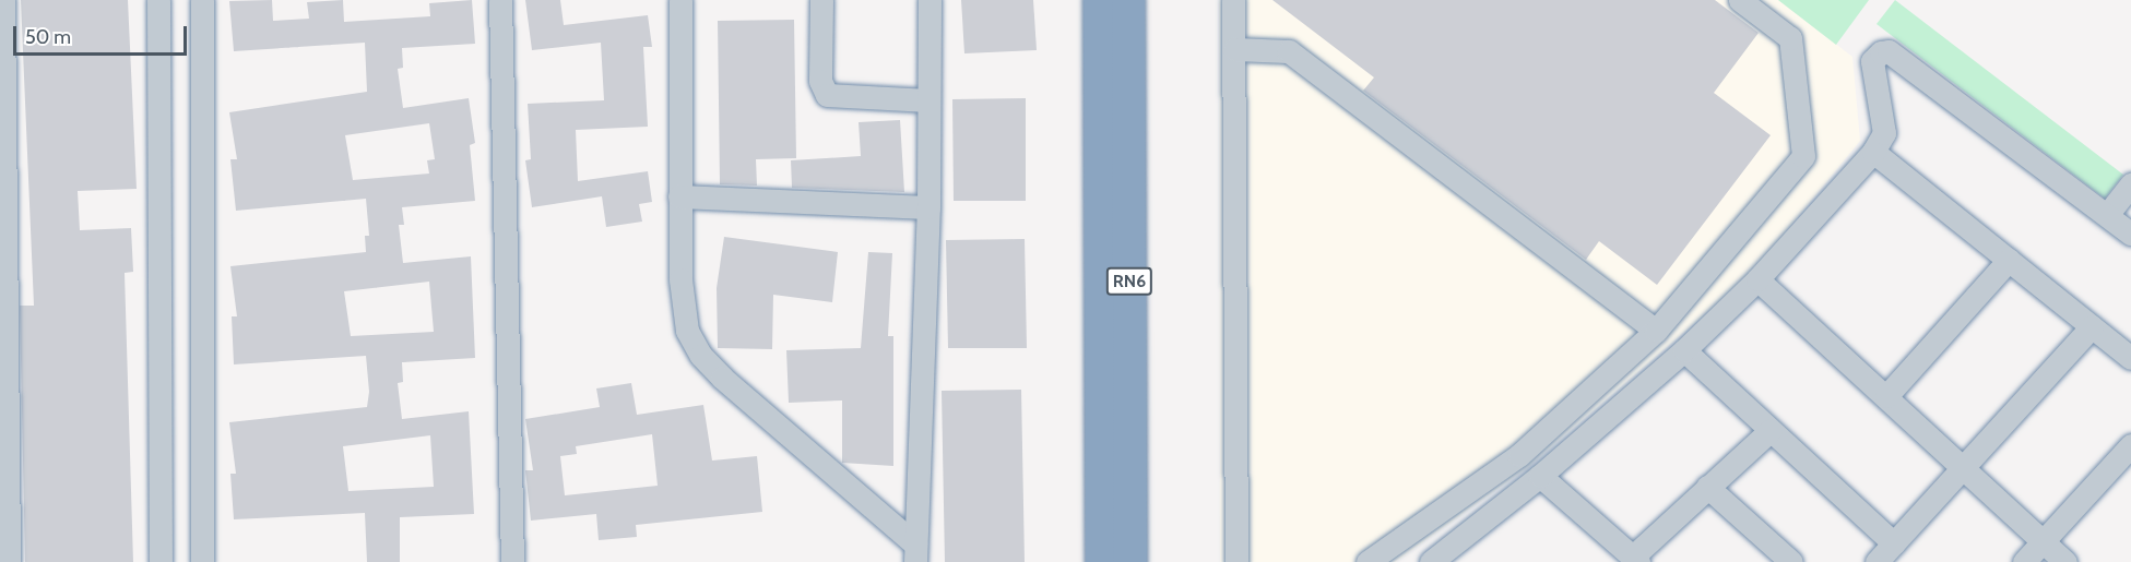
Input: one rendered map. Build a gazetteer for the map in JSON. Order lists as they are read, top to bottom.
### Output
{
  "streets": {
    "highway": ["RN6"]
  },
  "scale_bar": "50 m"
}
